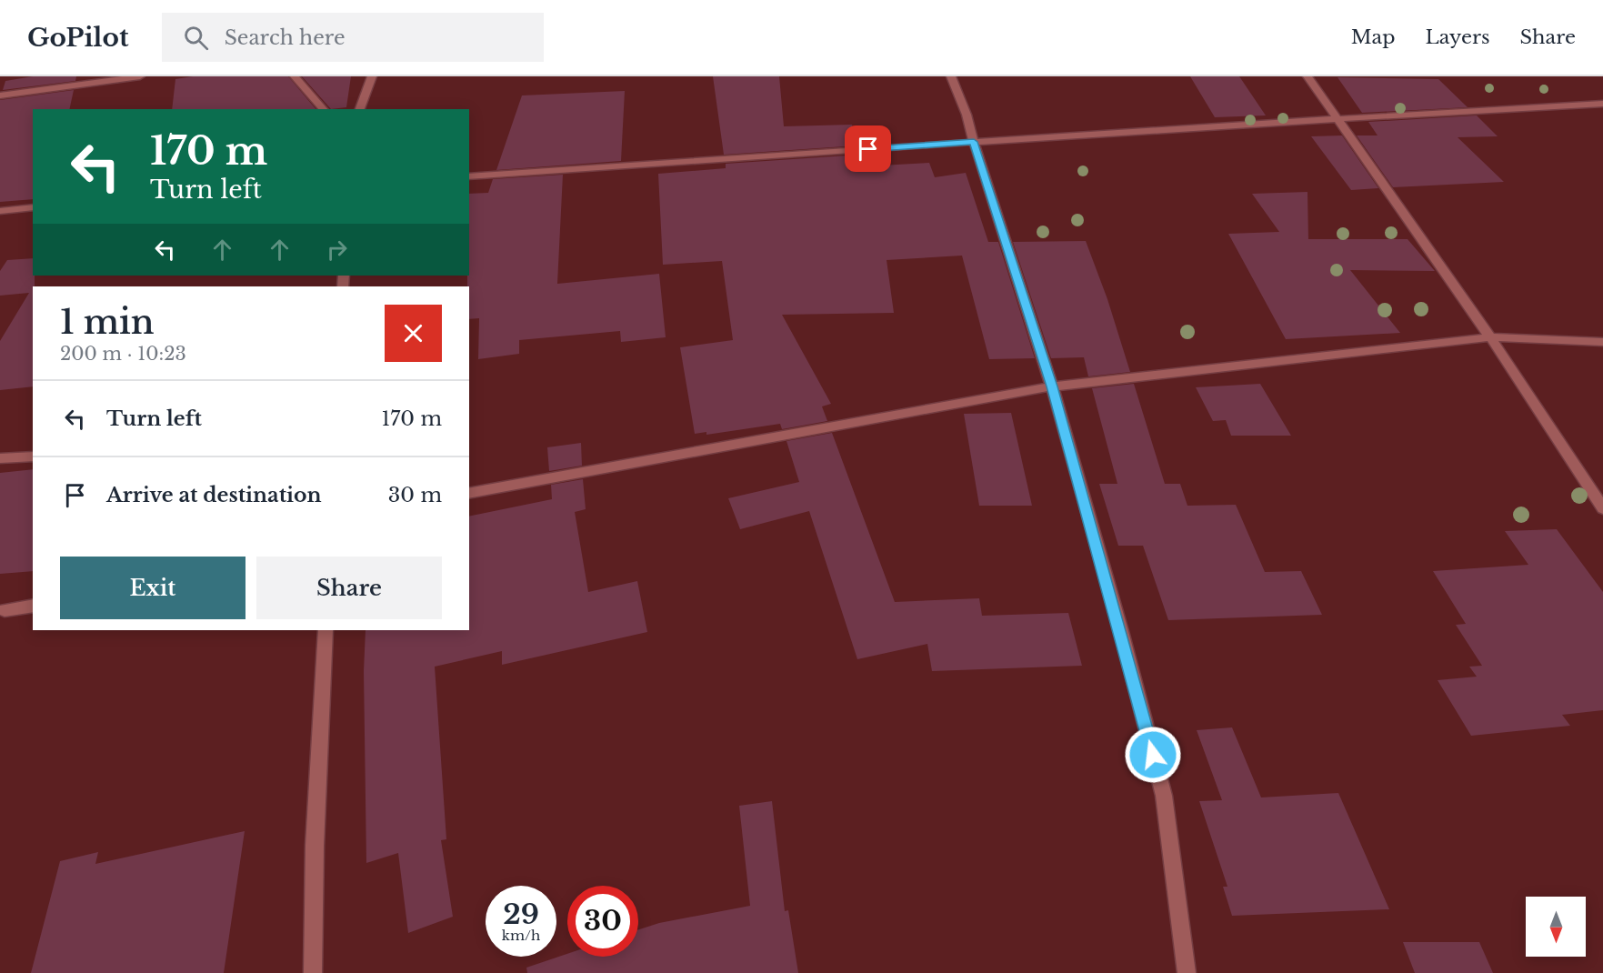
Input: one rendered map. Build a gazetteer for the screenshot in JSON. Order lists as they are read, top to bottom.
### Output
{
  "north": "bottom",
  "page": {
    "header": "GoPilot",
    "search": "Search here",
    "nav": ["Map", "Layers", "Share"],
    "turn": ["170 m", "Turn left"],
    "heading": ["1 min", "200 m · 10:23"],
    "list": [
      {
        "name": "Turn left",
        "value": "170 m"
      },
      {
        "name": "Arrive at destination",
        "value": "30 m"
      }
    ],
    "buttons": ["Exit", "Share"],
    "speed": "29 km/h",
    "limit": "30"
  }
}
